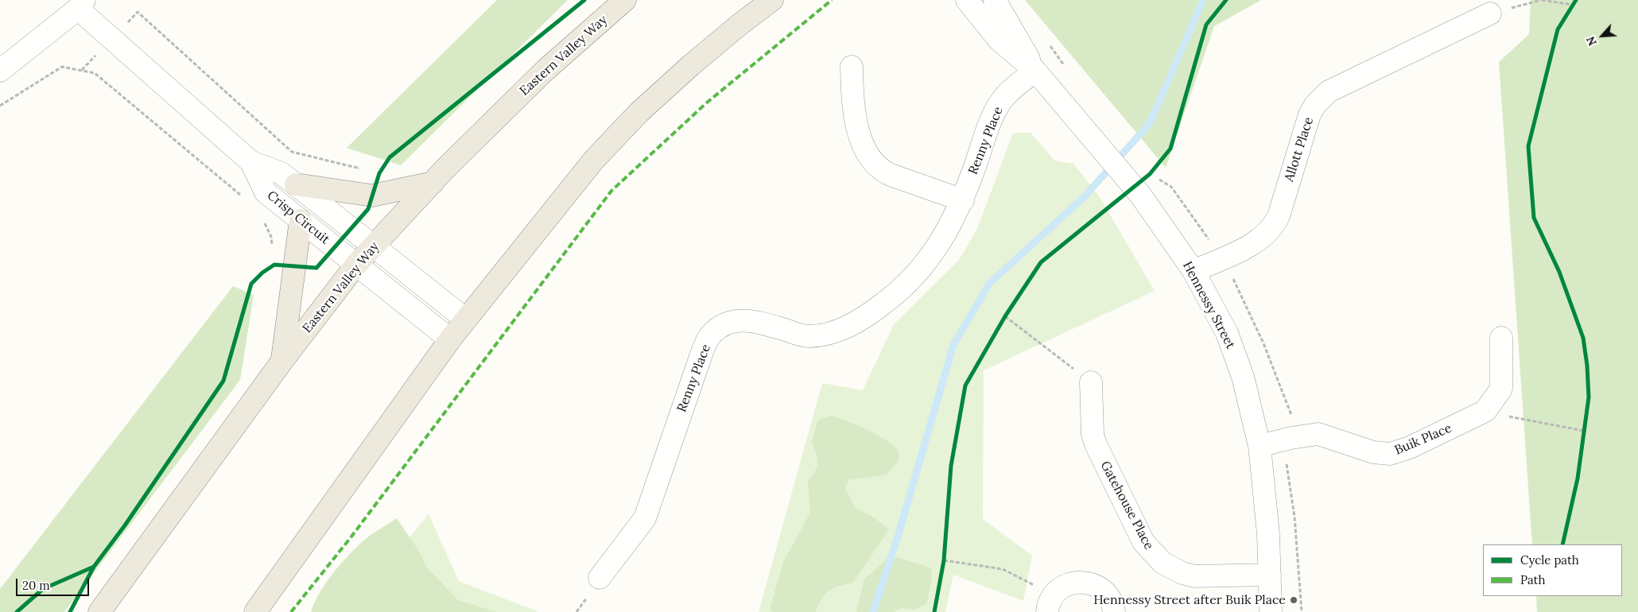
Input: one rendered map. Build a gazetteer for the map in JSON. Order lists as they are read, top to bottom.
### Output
{
  "streets": {
    "main road": ["Eastern Valley Way"],
    "street": [
      "Renny Place",
      "Allott Place",
      "Crisp Circuit",
      "Hennessy Street",
      "Buik Place",
      "Gatehouse Place"
    ]
  },
  "crossings": [
    ["Eastern Valley Way", "Crisp Circuit"],
    ["Renny Place", "Hennessy Street"],
    ["Allott Place", "Hennessy Street"],
    ["Hennessy Street", "Buik Place"],
    ["Hennessy Street", "Gatehouse Place"]
  ],
  "places": ["Hennessy Street after Buik Place"],
  "legend": ["Cycle path", "Path"],
  "scale_bar": "20 m",
  "north": "bottom left"
}
